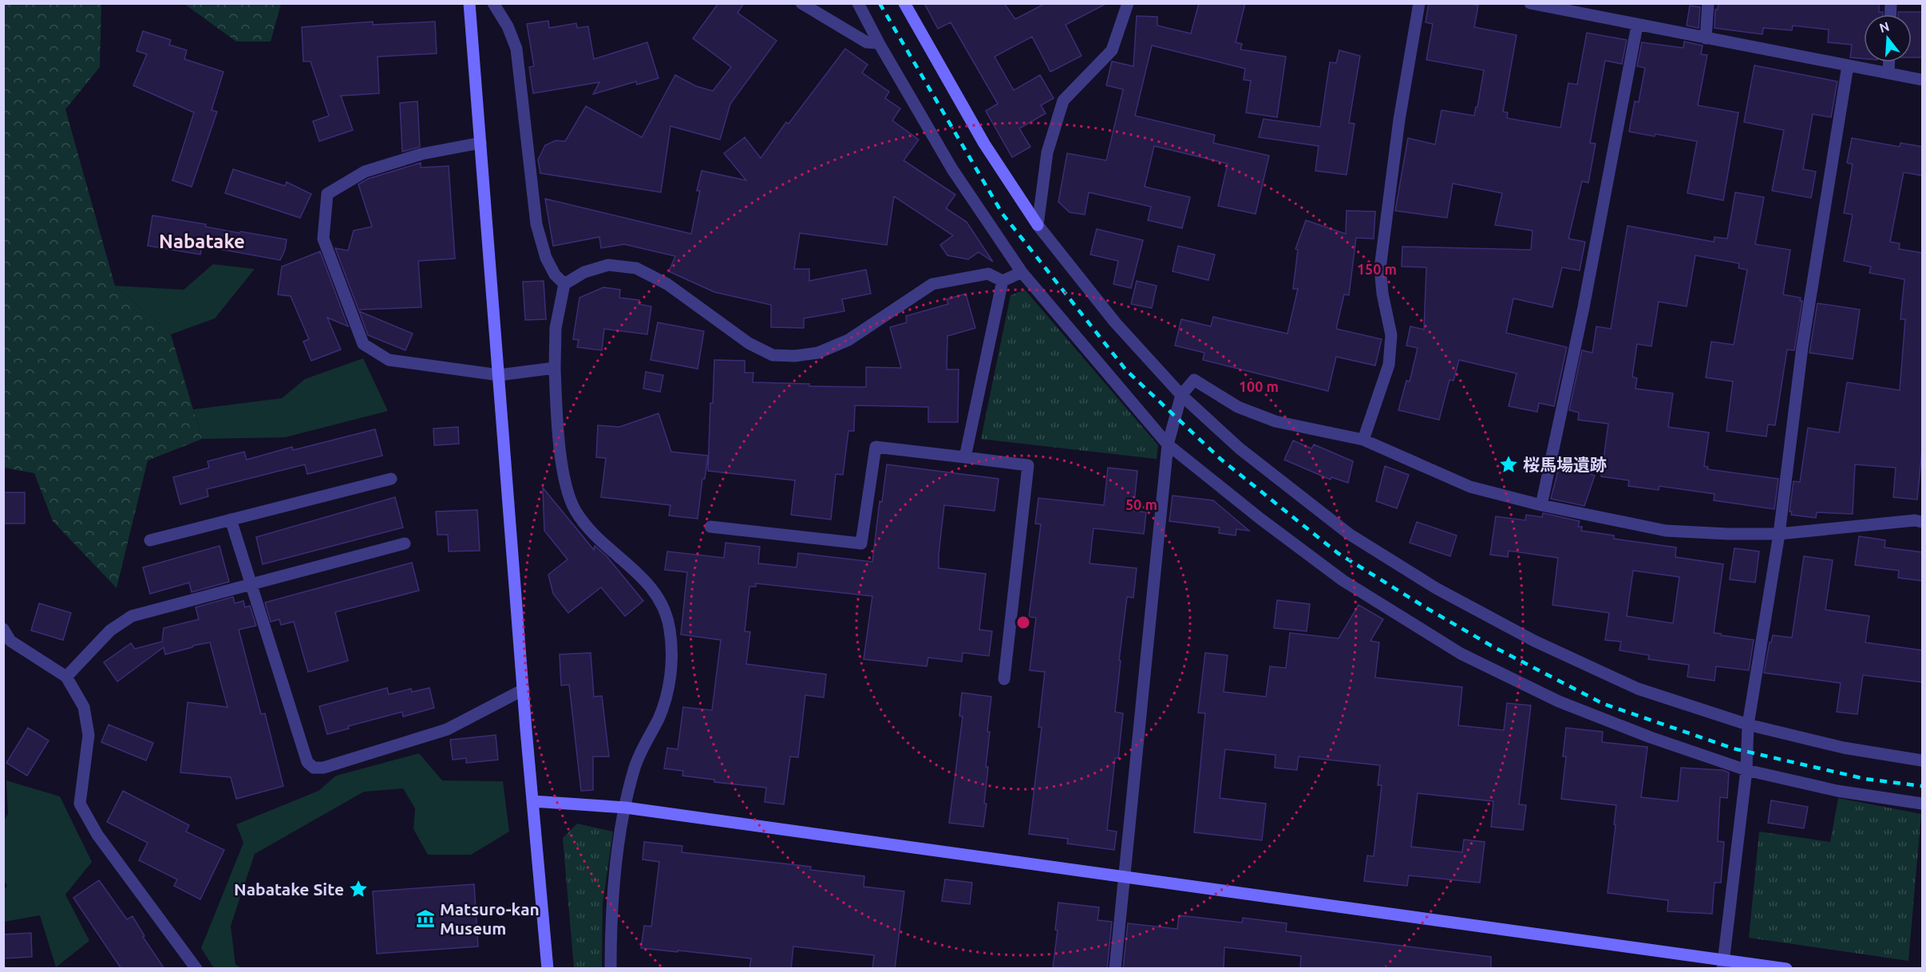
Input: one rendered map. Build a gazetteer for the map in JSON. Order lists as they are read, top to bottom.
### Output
{
  "districts": ["Nabatake"],
  "places": {
    "place": ["桜馬場遺跡", "Nabatake Site"],
    "museum": ["Matsuro-kan Museum"]
  },
  "north": "top",
  "rings": ["150 m", "100 m", "50 m"]
}
